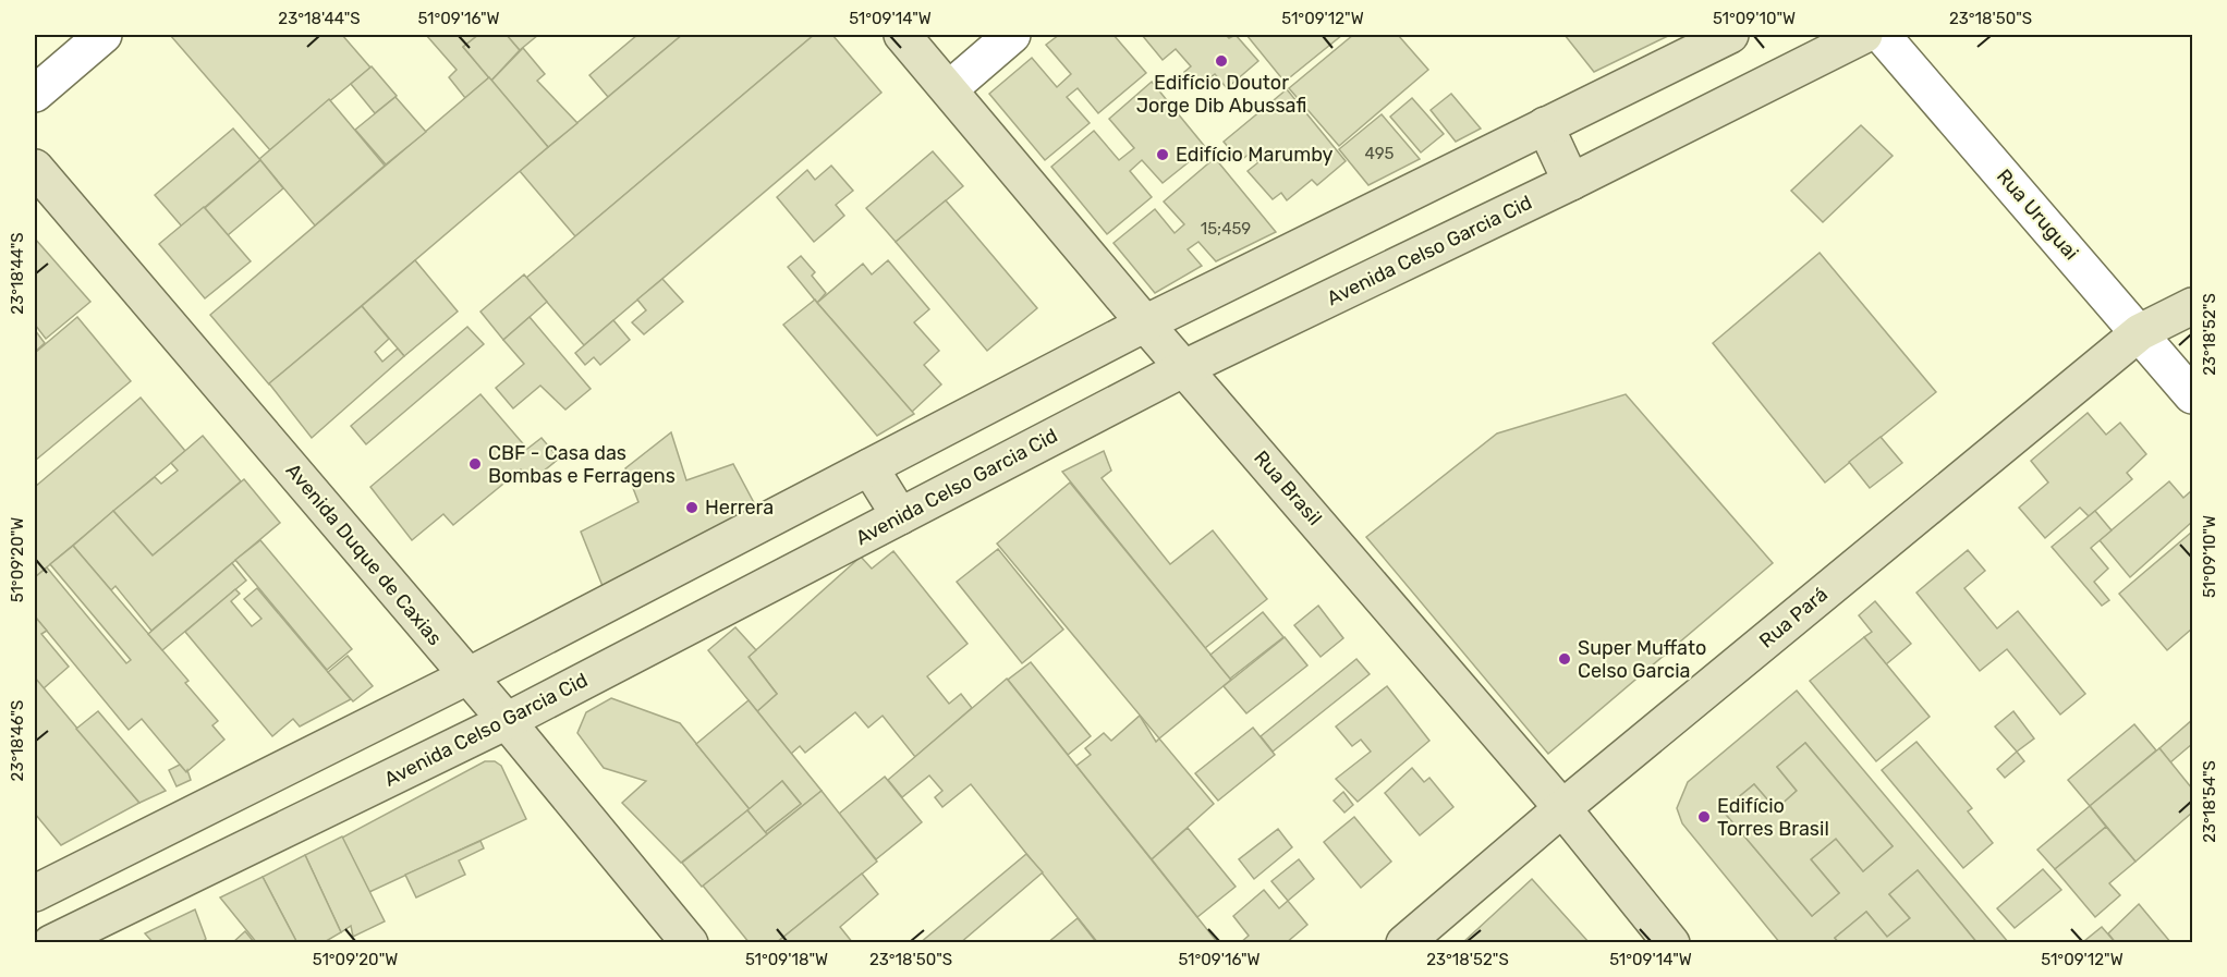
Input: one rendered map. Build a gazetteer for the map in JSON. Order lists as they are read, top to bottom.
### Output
{
  "streets": {
    "main road": [
      "Avenida Celso Garcia Cid",
      "Rua Brasil",
      "Avenida Duque de Caxias",
      "Rua Pará"
    ],
    "street": ["Rua Uruguai"]
  },
  "crossings": [
    ["Rua Uruguai", "Rua Pará"],
    ["Avenida Celso Garcia Cid", "Rua Brasil"],
    ["Avenida Celso Garcia Cid", "Avenida Duque de Caxias"],
    ["Rua Brasil", "Rua Pará"]
  ],
  "places": [
    "Edifício Doutor Jorge Dib Abussafi",
    "Edifício Marumby",
    "CBF - Casa das Bombas e Ferragens",
    "Herrera",
    "Super Muffato Celso Garcia",
    "Edifício Torres Brasil"
  ],
  "house_numbers": ["495", "15;459"],
  "coordinates": [
    "23°18'44\"S",
    "51°09'16\"W",
    "51°09'14\"W",
    "51°09'12\"W",
    "51°09'10\"W",
    "23°18'50\"S",
    "23°18'52\"S",
    "51°09'20\"W",
    "23°18'46\"S",
    "23°18'54\"S",
    "51°09'18\"W"
  ]
}
